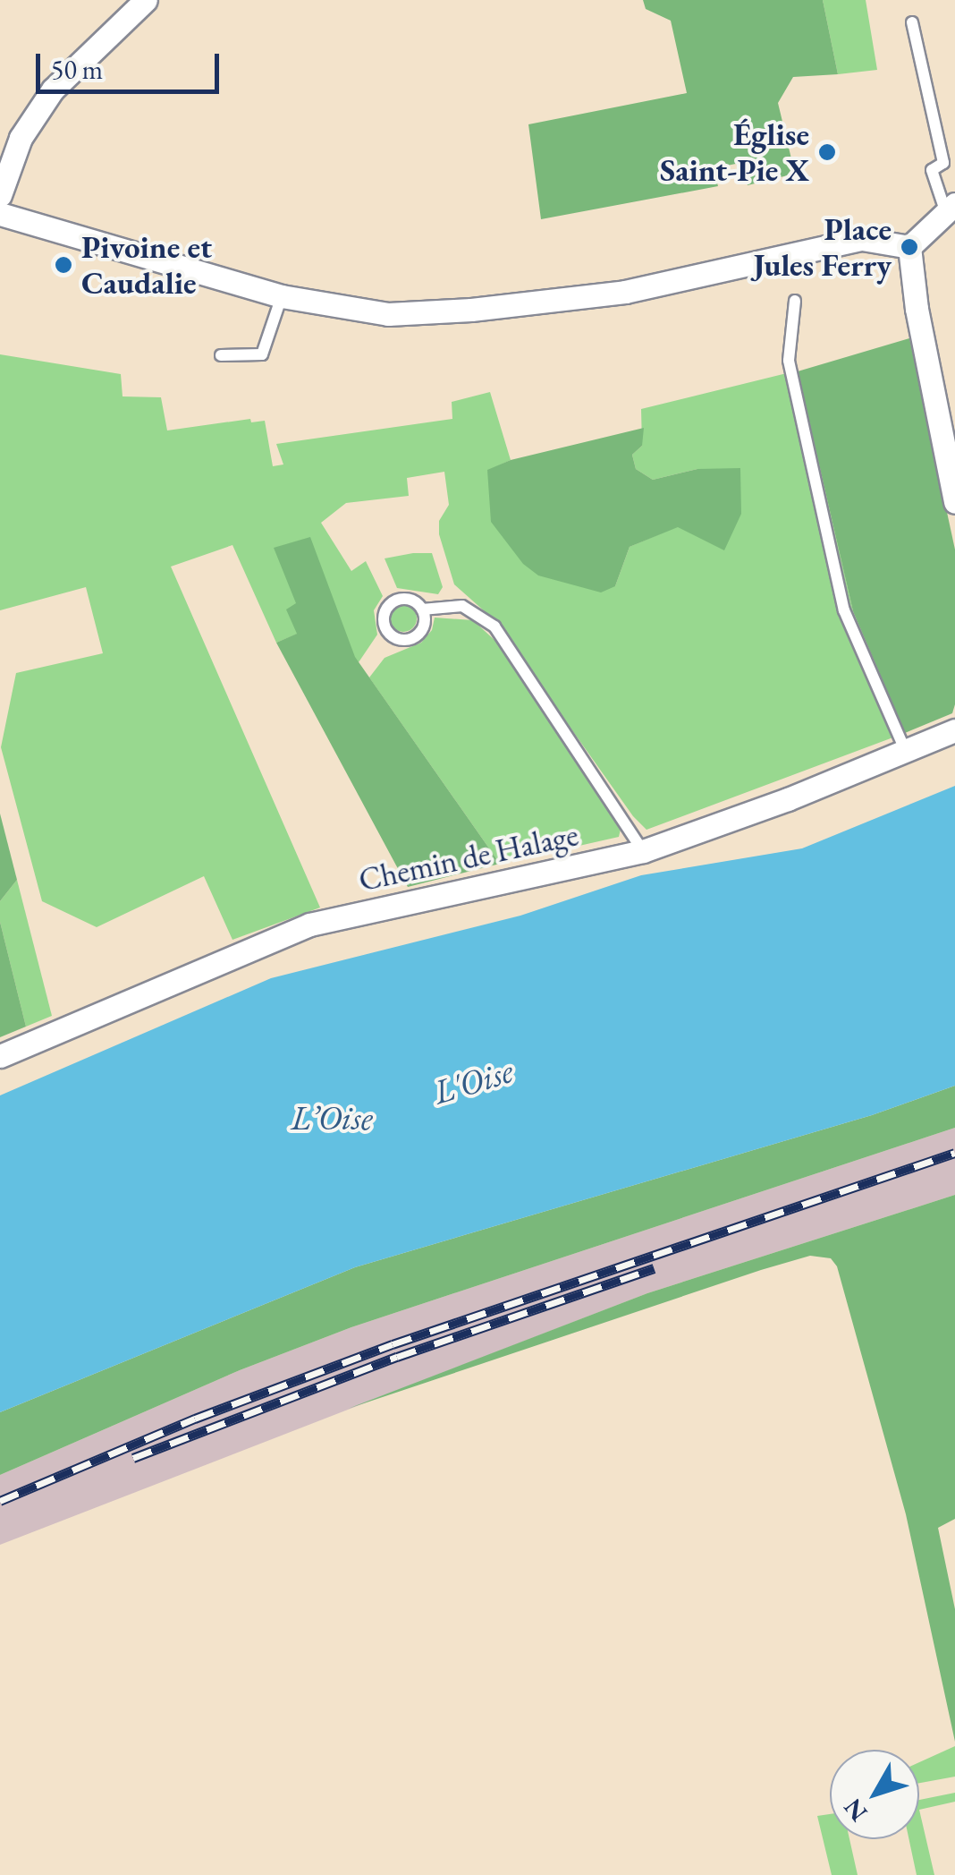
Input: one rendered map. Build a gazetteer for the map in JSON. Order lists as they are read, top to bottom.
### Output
{
  "streets": {
    "street": ["Chemin de Halage"]
  },
  "water": ["L'Oise", "L’Oise"],
  "places": ["Église Saint-Pie X", "Place Jules Ferry", "Pivoine et Caudalie"],
  "scale_bar": "50 m",
  "north": "bottom left"
}
